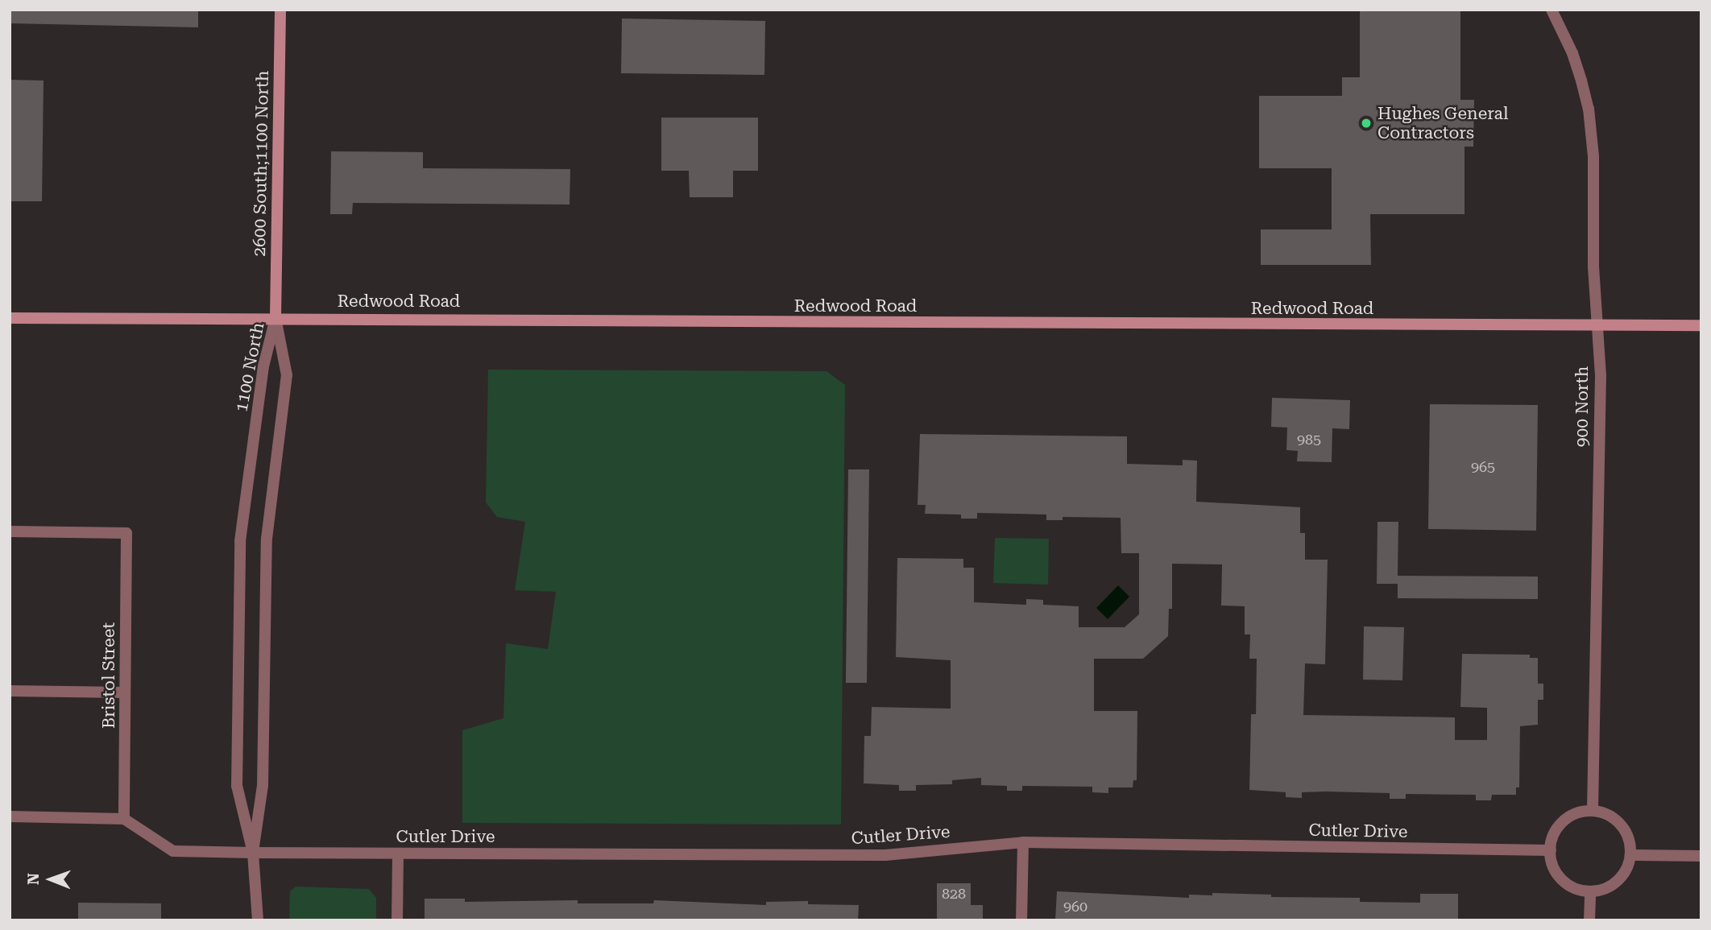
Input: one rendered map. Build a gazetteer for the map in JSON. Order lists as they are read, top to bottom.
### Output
{
  "streets": {
    "main road": ["2600 South;1100 North", "Redwood Road"],
    "street": [
      "1100 North",
      "900 North",
      "Bristol Street",
      "Cutler Drive"
    ]
  },
  "crossings": [
    ["2600 South;1100 North", "Redwood Road"],
    ["2600 South;1100 North", "1100 North"],
    ["Redwood Road", "1100 North"],
    ["Redwood Road", "900 North"],
    ["1100 North", "Cutler Drive"],
    ["900 North", "Cutler Drive"],
    ["Bristol Street", "Cutler Drive"]
  ],
  "places": ["Hughes General Contractors"],
  "house_numbers": [
    "985",
    "965",
    "828",
    "960"
  ],
  "north": "left"
}
